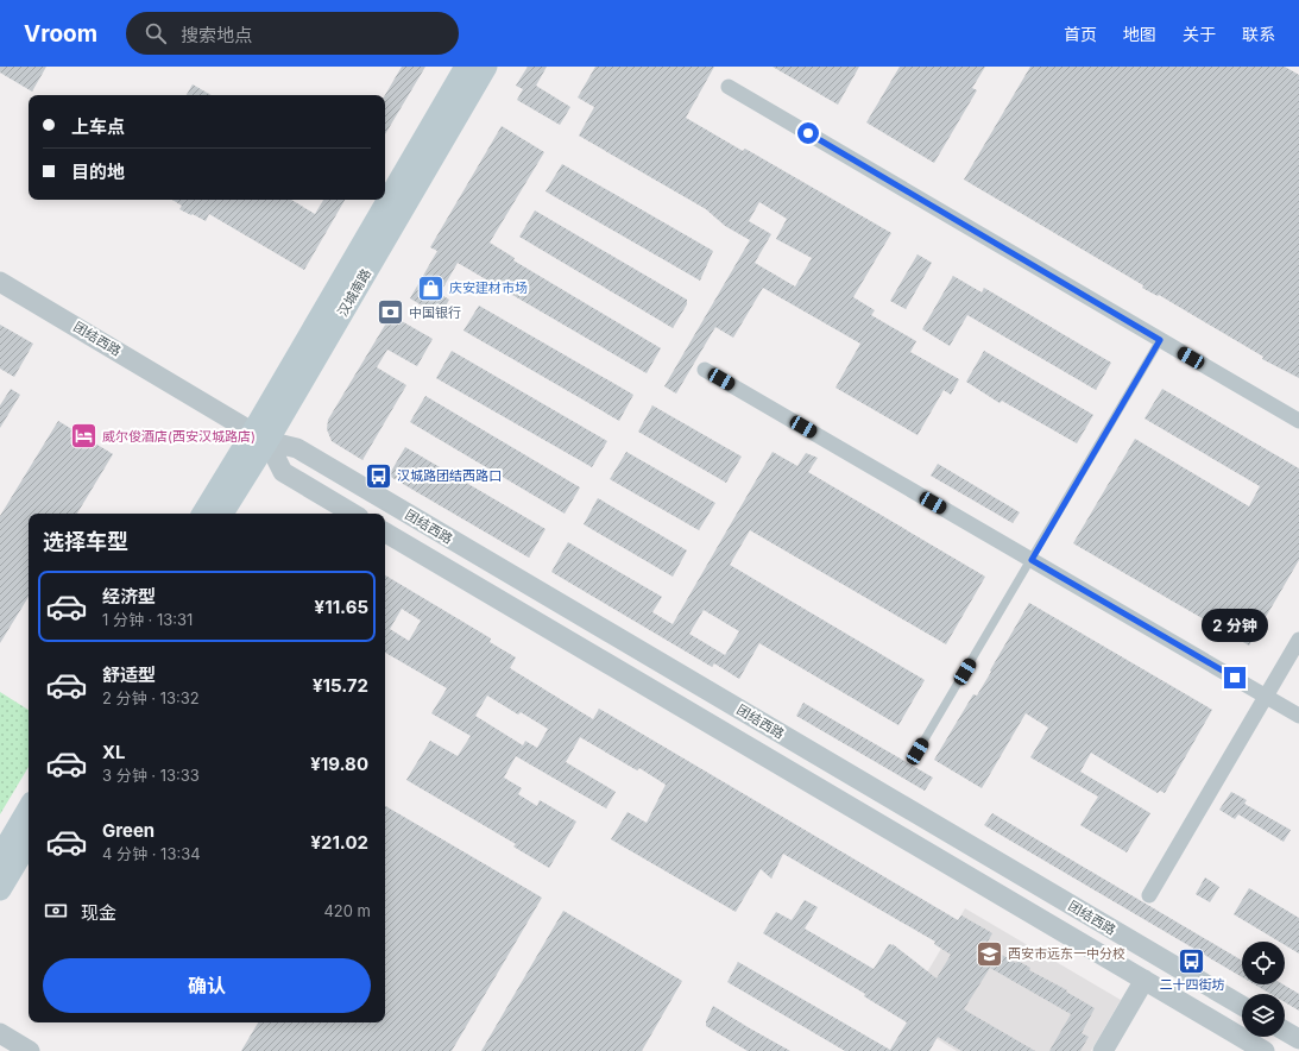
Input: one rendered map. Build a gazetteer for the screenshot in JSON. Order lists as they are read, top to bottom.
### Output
{
  "streets": {
    "main road": ["汉城南路"],
    "street": ["团结西路"]
  },
  "crossings": [
    ["汉城南路", "团结西路"]
  ],
  "places": {
    "shop": ["庆安建材市场"],
    "bank": ["中国银行"],
    "hotel": ["威尔俊酒店(西安汉城路店)"],
    "bus stop": ["汉城路团结西路口", "二十四街坊"],
    "school or university": ["西安市远东一中分校"]
  },
  "page": {
    "header": "Vroom",
    "search": "搜索地点",
    "nav": [
      "首页",
      "地图",
      "关于",
      "联系"
    ],
    "banner": ["上车点", "目的地"],
    "heading": "选择车型",
    "list": [
      {
        "name": "经济型",
        "note": "1 分钟 · 13:31",
        "value": "¥11.65"
      },
      {
        "name": "舒适型",
        "note": "2 分钟 · 13:32",
        "value": "¥15.72"
      },
      {
        "name": "XL",
        "note": "3 分钟 · 13:33",
        "value": "¥19.80"
      },
      {
        "name": "Green",
        "note": "4 分钟 · 13:34",
        "value": "¥21.02"
      }
    ],
    "bubble": "2 分钟",
    "pay": ["现金", "420 m"],
    "buttons": "确认"
  }
}
